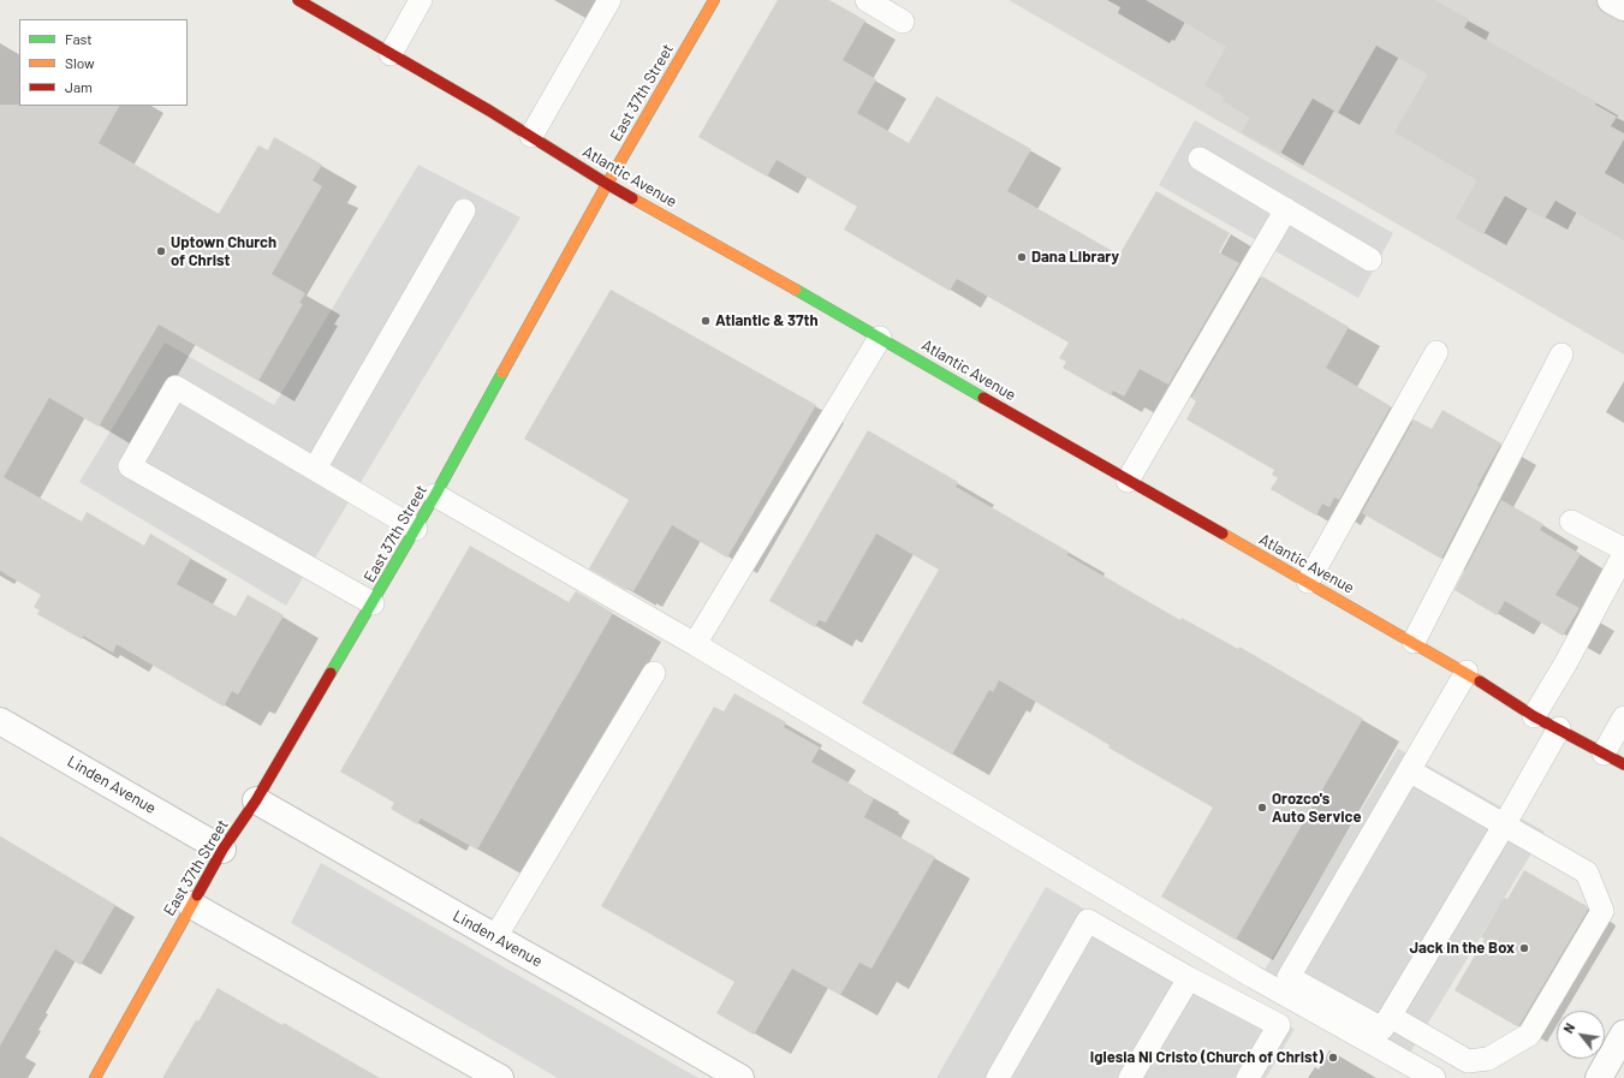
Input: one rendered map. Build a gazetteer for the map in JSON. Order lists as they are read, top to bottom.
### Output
{
  "streets": {
    "main road": ["East 37th Street", "Atlantic Avenue"],
    "street": ["Linden Avenue"]
  },
  "crossings": [
    ["East 37th Street", "Atlantic Avenue"],
    ["East 37th Street", "Linden Avenue"]
  ],
  "places": [
    "Uptown Church of Christ",
    "Dana Library",
    "Atlantic & 37th",
    "Orozco's Auto Service",
    "Jack in the Box",
    "Iglesia Ni Cristo (Church of Christ)"
  ],
  "legend": ["Fast", "Slow", "Jam"],
  "north": "top left"
}
